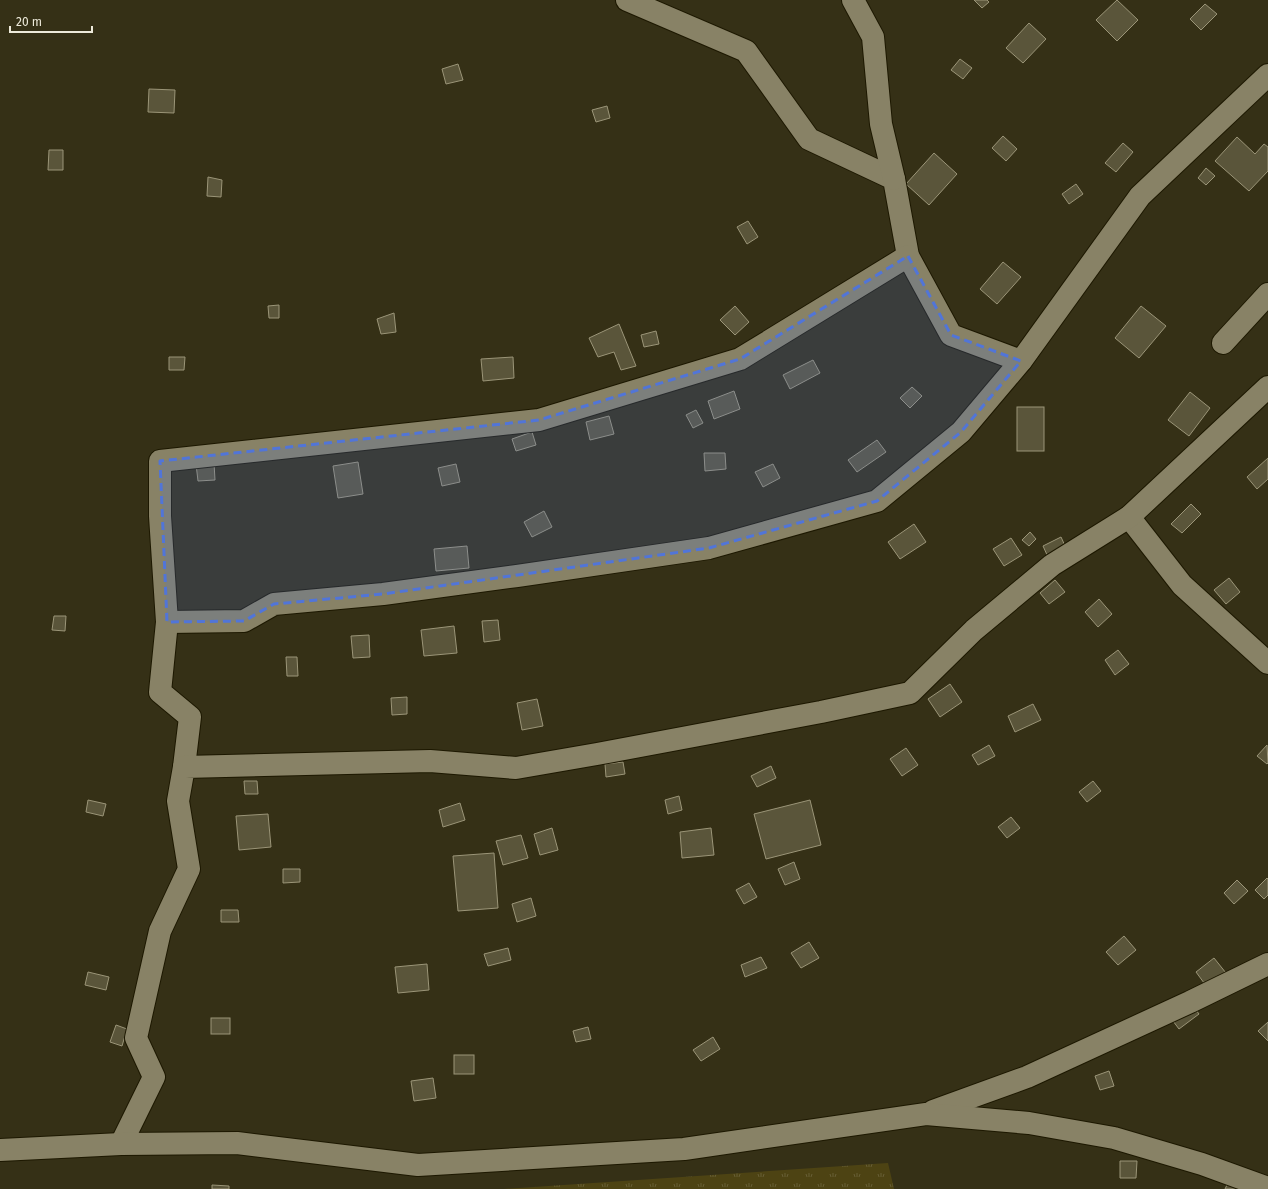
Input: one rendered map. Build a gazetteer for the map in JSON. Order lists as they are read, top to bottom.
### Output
{
  "scale_bar": "20 m"
}
